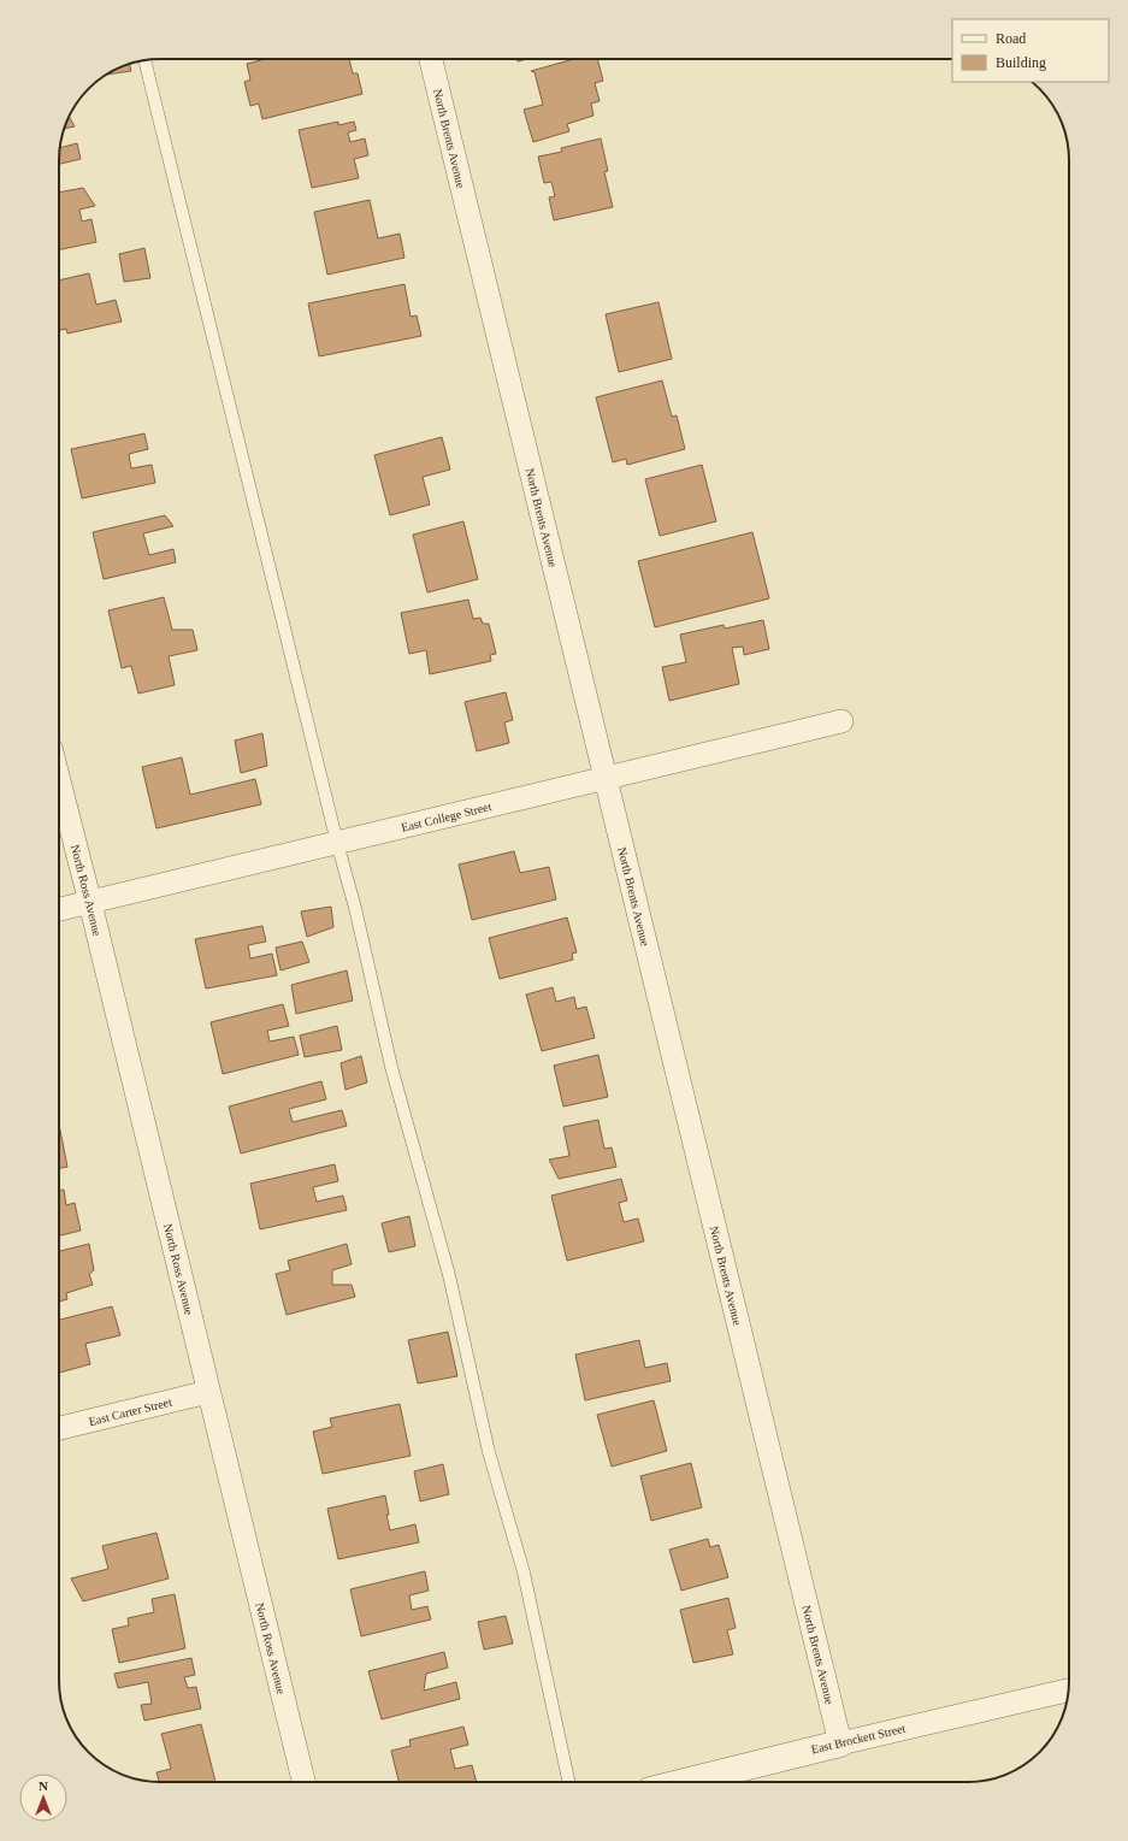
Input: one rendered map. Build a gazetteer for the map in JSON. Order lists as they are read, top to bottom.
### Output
{
  "streets": {
    "street": [
      "North Brents Avenue",
      "East College Street",
      "North Ross Avenue",
      "East Carter Street",
      "East Brockett Street"
    ]
  },
  "crossings": [
    ["North Brents Avenue", "East College Street"],
    ["North Brents Avenue", "East Brockett Street"],
    ["East College Street", "North Ross Avenue"],
    ["North Ross Avenue", "East Carter Street"]
  ],
  "legend": ["Road", "Building"],
  "north": "top"
}
